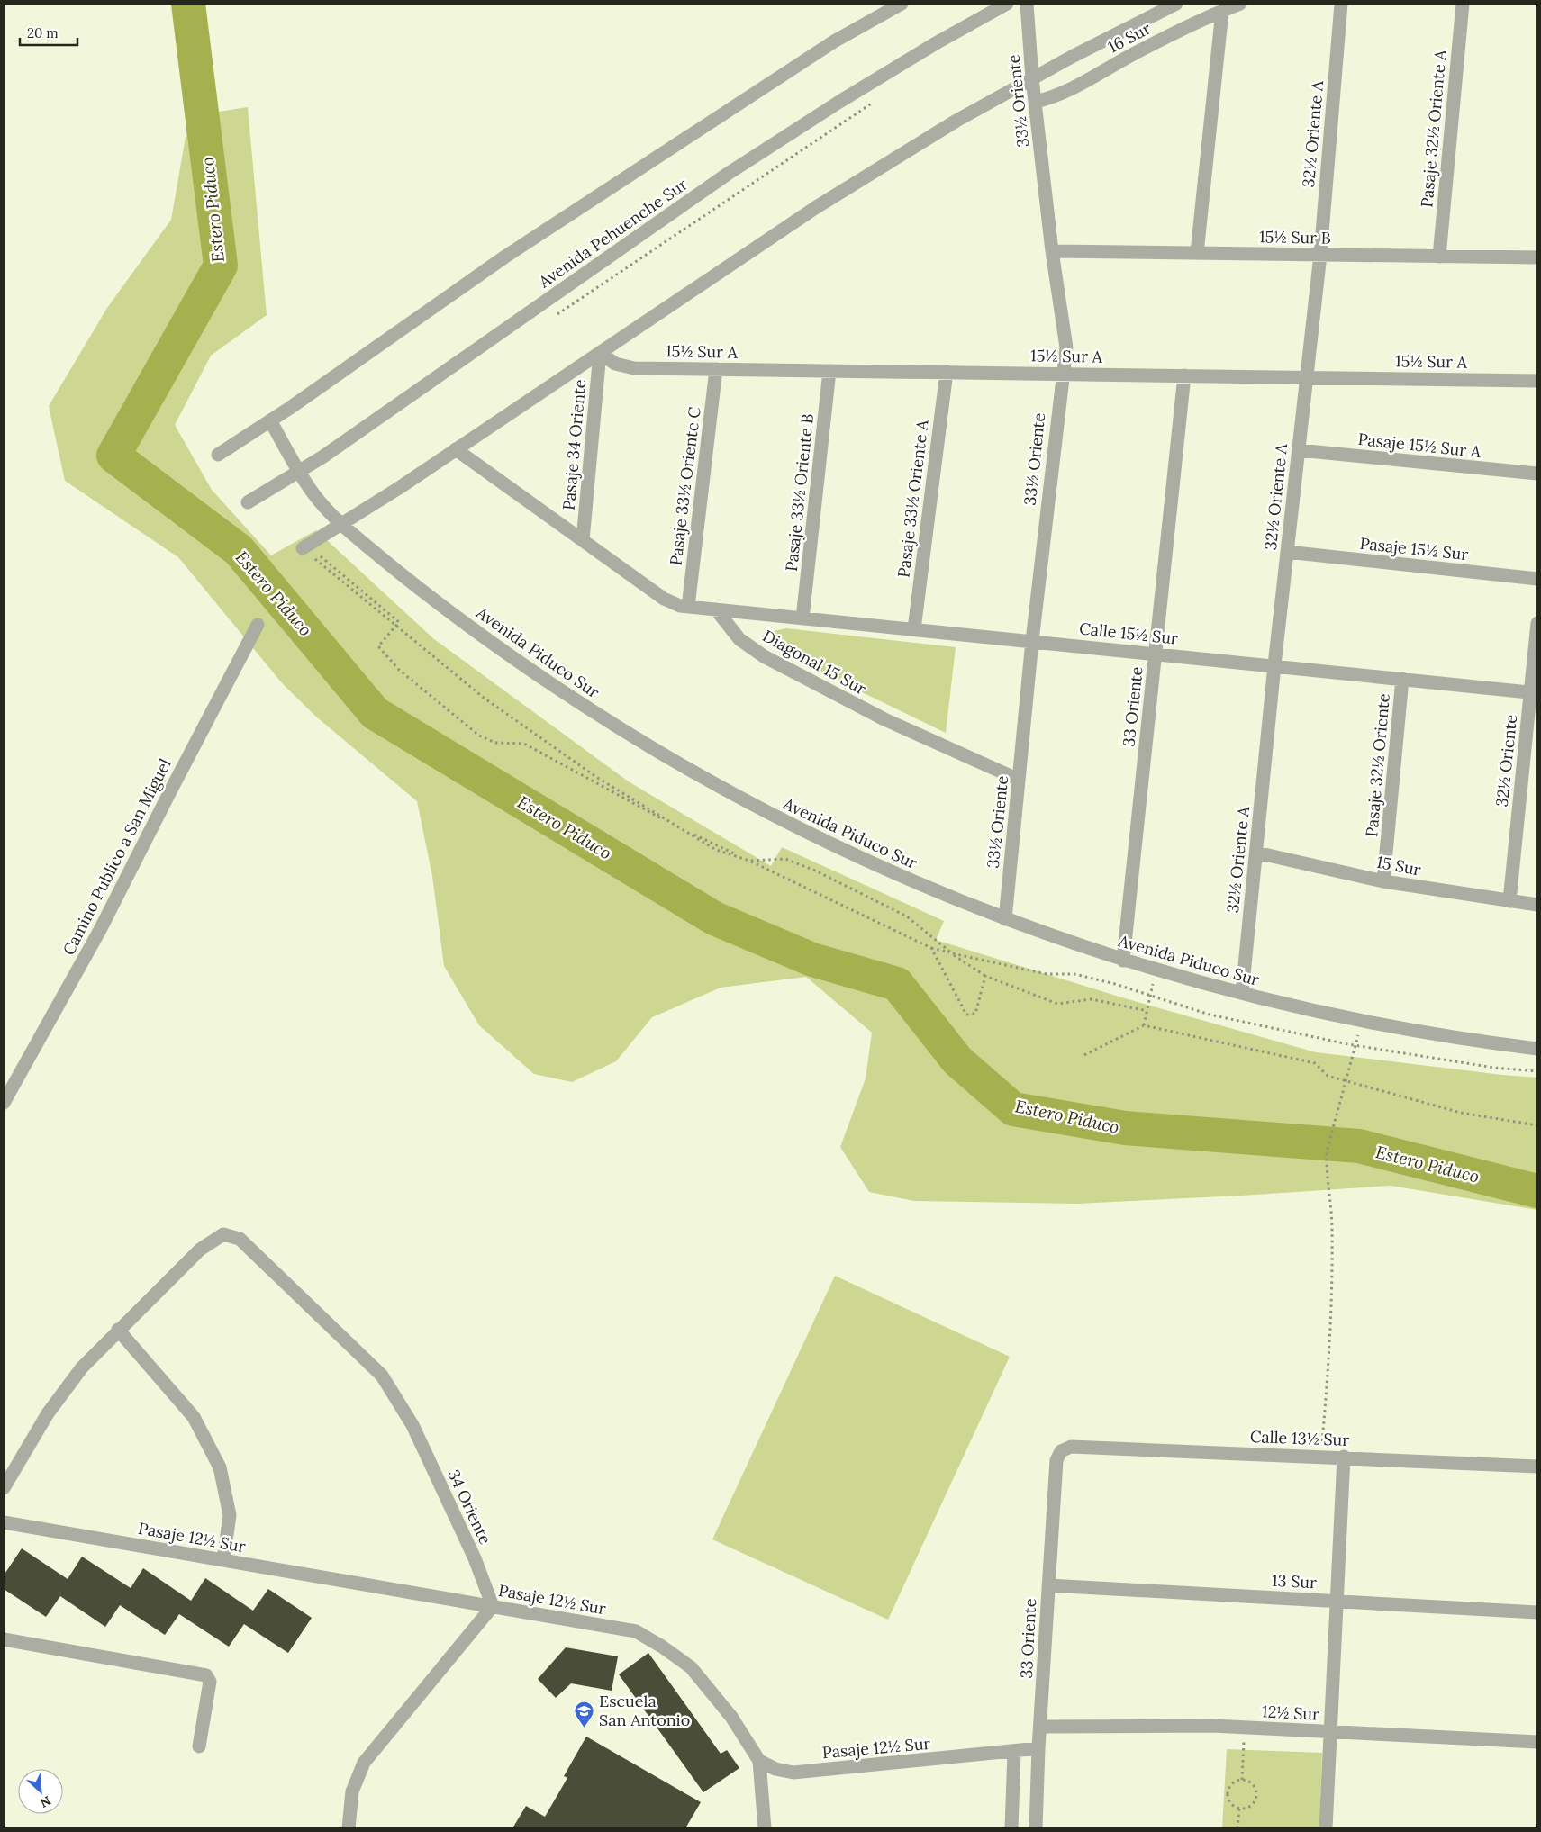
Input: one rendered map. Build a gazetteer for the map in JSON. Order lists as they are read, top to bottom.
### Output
{
  "streets": {
    "street": [
      "16 Sur",
      "33½ Oriente",
      "Pasaje 32½ Oriente A",
      "32½ Oriente A",
      "Avenida Pehuenche Sur",
      "15½ Sur B",
      "15½ Sur A",
      "Pasaje 34 Oriente",
      "Pasaje 15½ Sur A",
      "Pasaje 33½ Oriente C",
      "Pasaje 33½ Oriente B",
      "Pasaje 33½ Oriente A",
      "Pasaje 15½ Sur",
      "Calle 15½ Sur",
      "Avenida Piduco Sur",
      "Diagonal 15 Sur",
      "33 Oriente",
      "32½ Oriente",
      "Pasaje 32½ Oriente",
      "Camino Publico a San Miguel",
      "15 Sur",
      "Calle 13½ Sur",
      "34 Oriente",
      "Pasaje 12½ Sur",
      "13 Sur",
      "12½ Sur"
    ]
  },
  "crossings": [
    ["16 Sur", "33½ Oriente"],
    ["33½ Oriente", "15½ Sur B"],
    ["33½ Oriente", "15½ Sur A"],
    ["33½ Oriente", "Calle 15½ Sur"],
    ["33½ Oriente", "Avenida Piduco Sur"],
    ["33½ Oriente", "Diagonal 15 Sur"],
    ["Pasaje 32½ Oriente A", "15½ Sur B"],
    ["32½ Oriente A", "15½ Sur B"],
    ["32½ Oriente A", "15½ Sur A"],
    ["32½ Oriente A", "Pasaje 15½ Sur A"],
    ["32½ Oriente A", "Pasaje 15½ Sur"],
    ["32½ Oriente A", "Calle 15½ Sur"],
    ["32½ Oriente A", "Avenida Piduco Sur"],
    ["32½ Oriente A", "15 Sur"],
    ["Avenida Pehuenche Sur", "Avenida Piduco Sur"],
    ["15½ Sur A", "Pasaje 34 Oriente"],
    ["15½ Sur A", "Pasaje 33½ Oriente C"],
    ["15½ Sur A", "Pasaje 33½ Oriente B"],
    ["15½ Sur A", "Pasaje 33½ Oriente A"],
    ["15½ Sur A", "33 Oriente"],
    ["Pasaje 33½ Oriente B", "Calle 15½ Sur"],
    ["Pasaje 33½ Oriente A", "Calle 15½ Sur"],
    ["Calle 15½ Sur", "Diagonal 15 Sur"],
    ["Calle 15½ Sur", "33 Oriente"],
    ["Calle 15½ Sur", "32½ Oriente"],
    ["Calle 15½ Sur", "Pasaje 32½ Oriente"],
    ["Avenida Piduco Sur", "33 Oriente"],
    ["33 Oriente", "Calle 13½ Sur"],
    ["33 Oriente", "Pasaje 12½ Sur"],
    ["33 Oriente", "13 Sur"],
    ["33 Oriente", "12½ Sur"],
    ["32½ Oriente", "15 Sur"],
    ["Pasaje 32½ Oriente", "15 Sur"],
    ["34 Oriente", "Pasaje 12½ Sur"]
  ],
  "water": ["Estero Piduco"],
  "places": {
    "school or university": ["Escuela San Antonio"]
  },
  "scale_bar": "20 m",
  "north": "bottom right"
}
